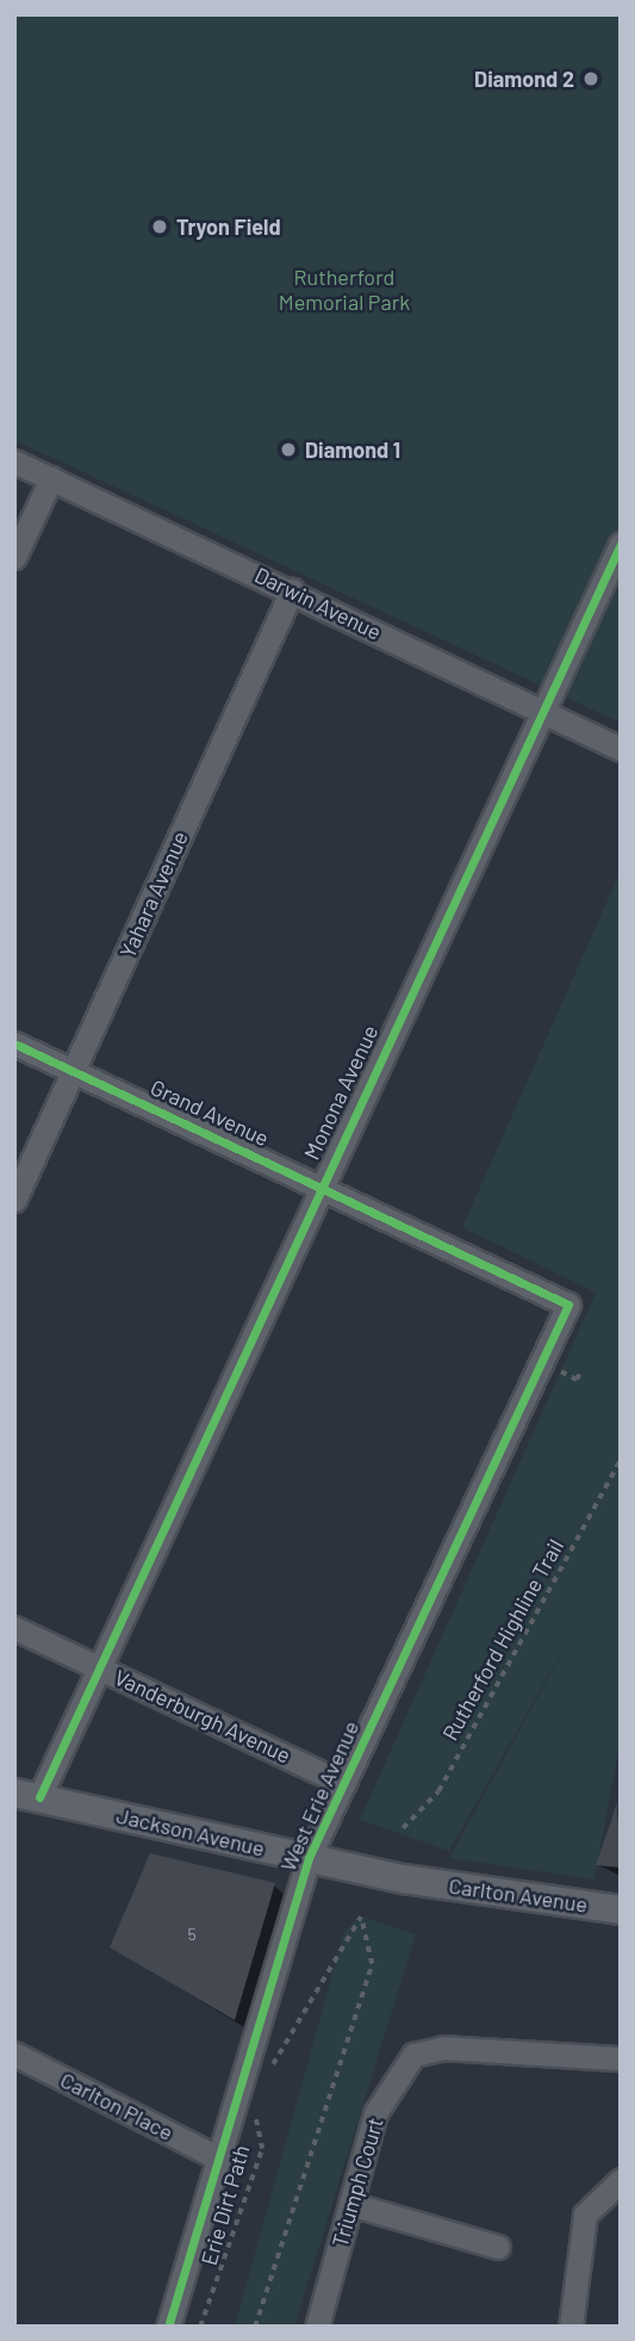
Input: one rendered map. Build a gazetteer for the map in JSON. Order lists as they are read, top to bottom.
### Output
{
  "streets": {
    "main road": ["Jackson Avenue", "Carlton Avenue"],
    "street": [
      "Darwin Avenue",
      "Yahara Avenue",
      "Monona Avenue",
      "Grand Avenue",
      "Vanderburgh Avenue",
      "West Erie Avenue",
      "Carlton Place",
      "Triumph Court"
    ],
    "path": ["Rutherford Highline Trail"],
    "cycle path": ["Erie Dirt Path"]
  },
  "crossings": [
    ["Darwin Avenue", "Yahara Avenue"],
    ["Darwin Avenue", "Monona Avenue"],
    ["Yahara Avenue", "Grand Avenue"],
    ["Monona Avenue", "Grand Avenue"],
    ["Monona Avenue", "Vanderburgh Avenue"],
    ["Monona Avenue", "Jackson Avenue"],
    ["Grand Avenue", "West Erie Avenue"],
    ["Vanderburgh Avenue", "West Erie Avenue"],
    ["West Erie Avenue", "Jackson Avenue"],
    ["West Erie Avenue", "Carlton Place"],
    ["Jackson Avenue", "Carlton Avenue"]
  ],
  "parks": ["Rutherford Memorial Park"],
  "places": ["Diamond 2", "Tryon Field", "Diamond 1"],
  "house_numbers": ["5"]
}
